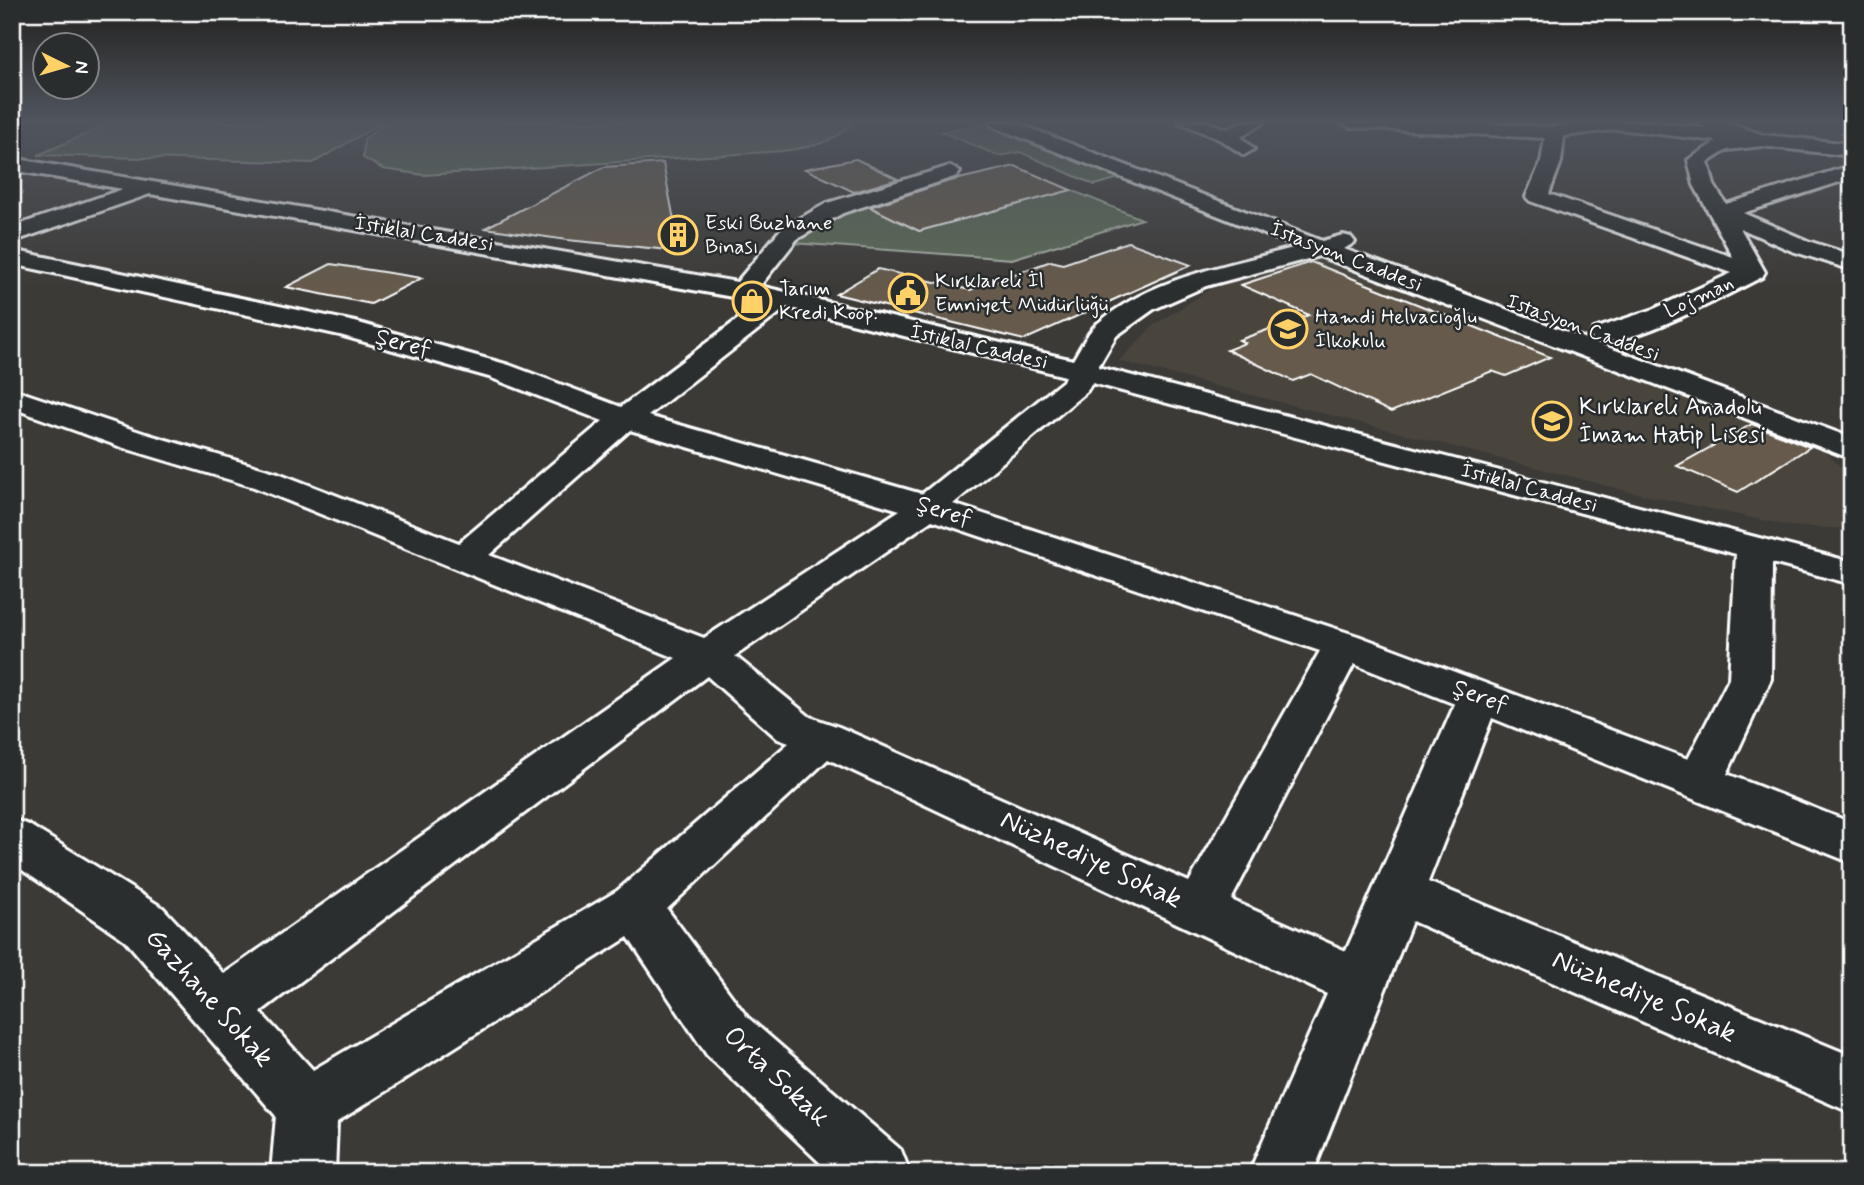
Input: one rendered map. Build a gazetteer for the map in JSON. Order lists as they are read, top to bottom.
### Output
{
  "streets": {
    "street": [
      "İstiklal Caddesi",
      "İstasyon Caddesi",
      "Lojman",
      "Istasyon Caddesi",
      "Şeref",
      "Nüzhediye Sokak",
      "Gazhane Sokak",
      "Orta Sokak"
    ]
  },
  "crossings": [
    ["İstasyon Caddesi", "Istasyon Caddesi"],
    ["Lojman", "Istasyon Caddesi"]
  ],
  "places": {
    "building": ["Eski Buzhane Binası"],
    "public building": ["Kırklareli İl Emniyet Müdürlüğü"],
    "shop": ["Tarım Kredi Koop."],
    "school or university": ["Hamdi Helvacıoğlu İlkokulu", "Kırklareli Anadolu İmam Hatip Lisesi"]
  },
  "north": "right"
}
